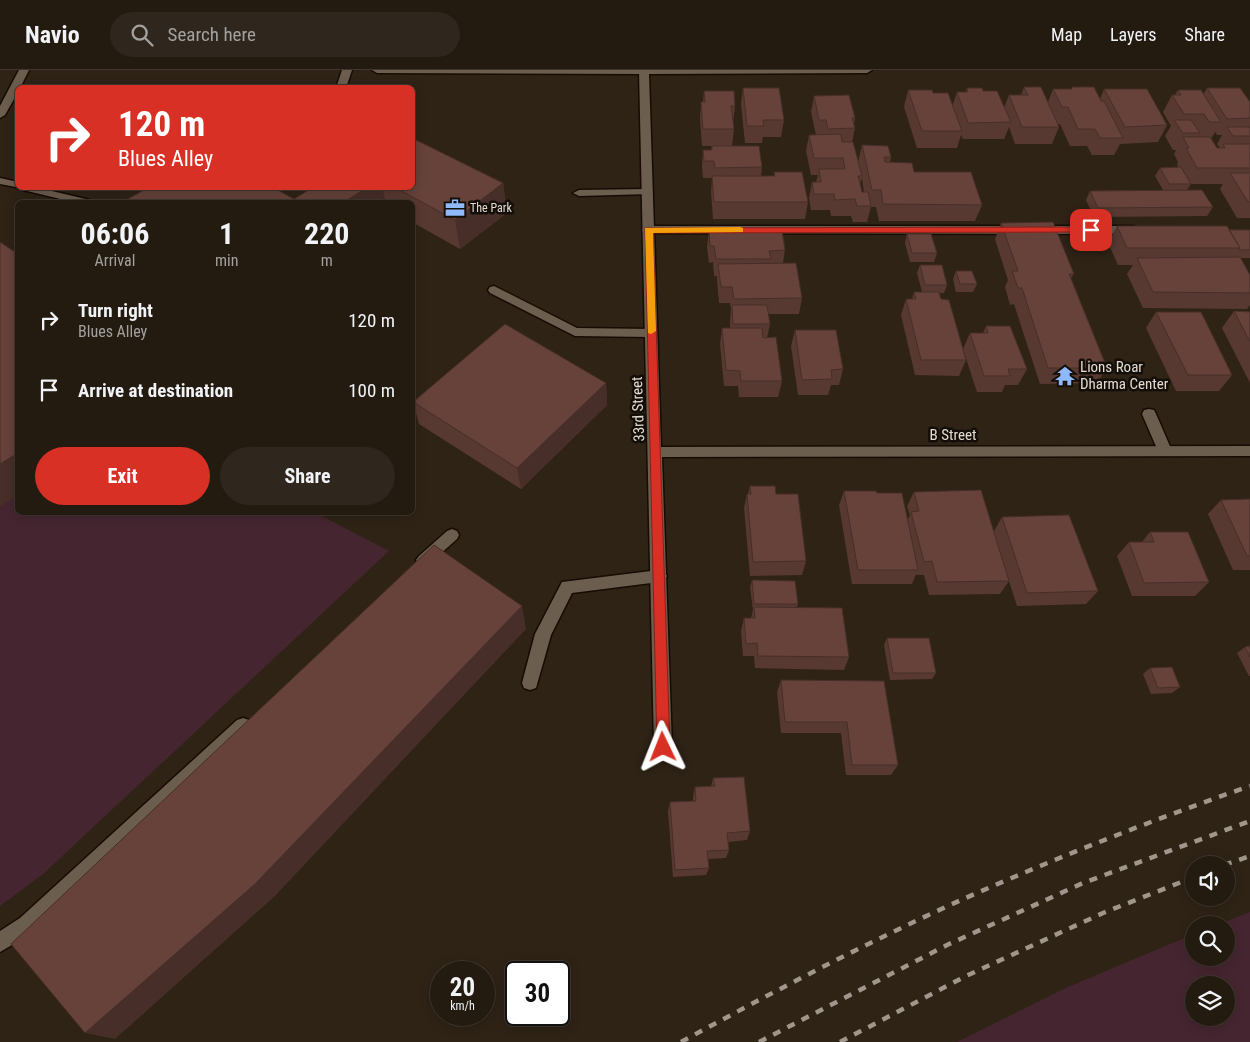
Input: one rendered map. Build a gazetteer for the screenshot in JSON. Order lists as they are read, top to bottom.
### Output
{
  "streets": {
    "street": ["33rd Street", "B Street"]
  },
  "crossings": [
    ["33rd Street", "B Street"]
  ],
  "places": {
    "office": ["The Park"],
    "temple": ["Lions Roar Dharma Center"]
  },
  "page": {
    "header": "Navio",
    "search": "Search here",
    "nav": ["Map", "Layers", "Share"],
    "turn": ["120 m", "Blues Alley"],
    "eta": [
      "06:06",
      "Arrival",
      "1",
      "min",
      "220",
      "m"
    ],
    "list": [
      {
        "name": "Turn right",
        "note": "Blues Alley",
        "value": "120 m"
      },
      {
        "name": "Arrive at destination",
        "value": "100 m"
      }
    ],
    "buttons": ["Exit", "Share"],
    "speed": "20 km/h",
    "limit": "30"
  }
}
